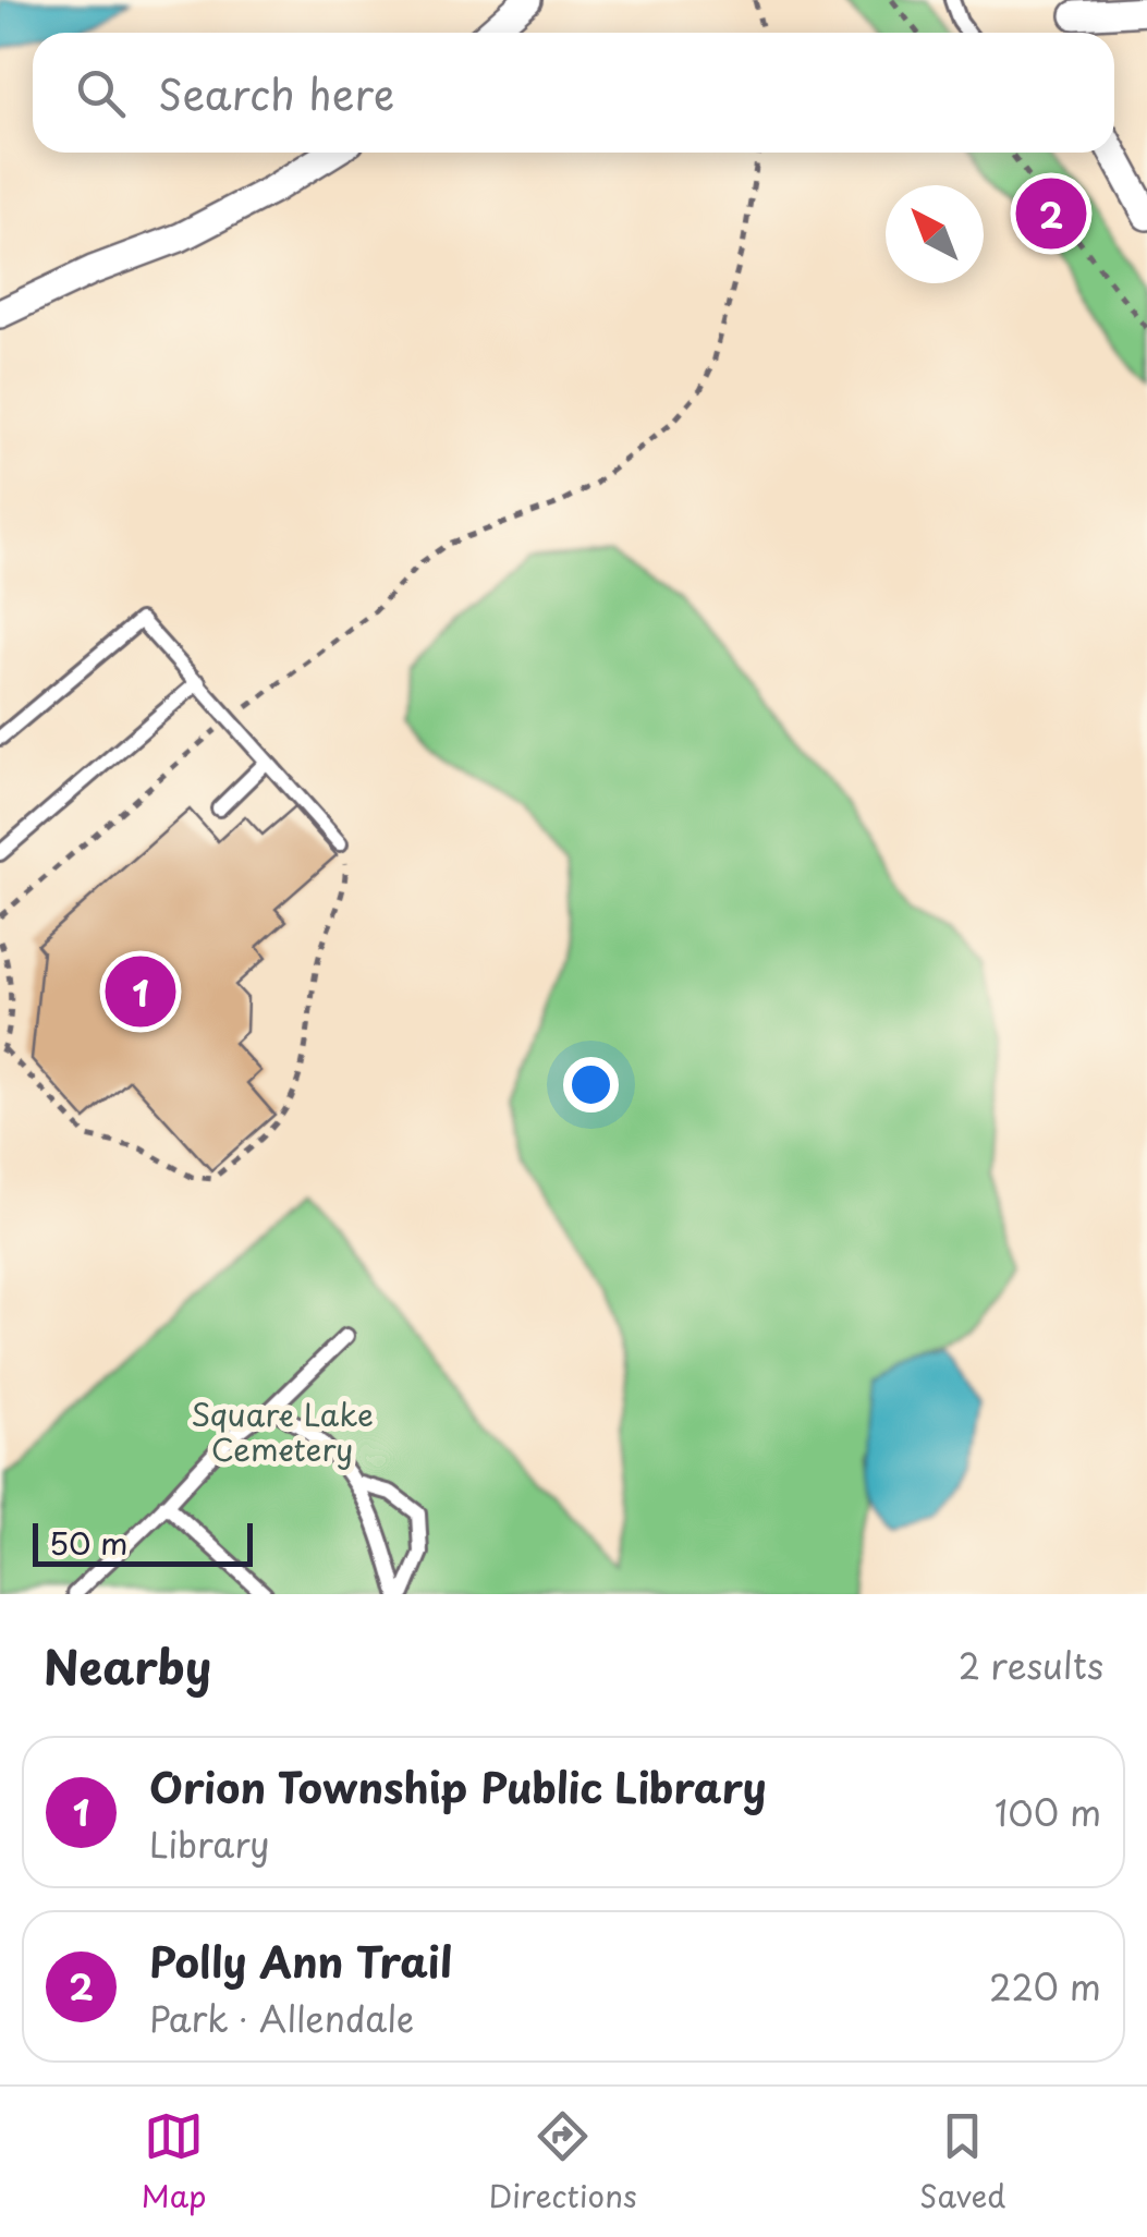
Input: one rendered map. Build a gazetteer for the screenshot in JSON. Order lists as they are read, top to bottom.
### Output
{
  "parks": ["Square Lake Cemetery"],
  "scale_bar": "50 m",
  "north": "top left",
  "page": {
    "search": "Search here",
    "pins": ["2", "1"],
    "scale": "50 m",
    "heading": ["Nearby", "2 results"],
    "list": [
      {
        "mark": "1",
        "name": "Orion Township Public Library",
        "note": "Library",
        "value": "100 m"
      },
      {
        "mark": "2",
        "name": "Polly Ann Trail",
        "note": "Park · Allendale",
        "value": "220 m"
      }
    ],
    "nav": ["Map", "Directions", "Saved"]
  }
}
